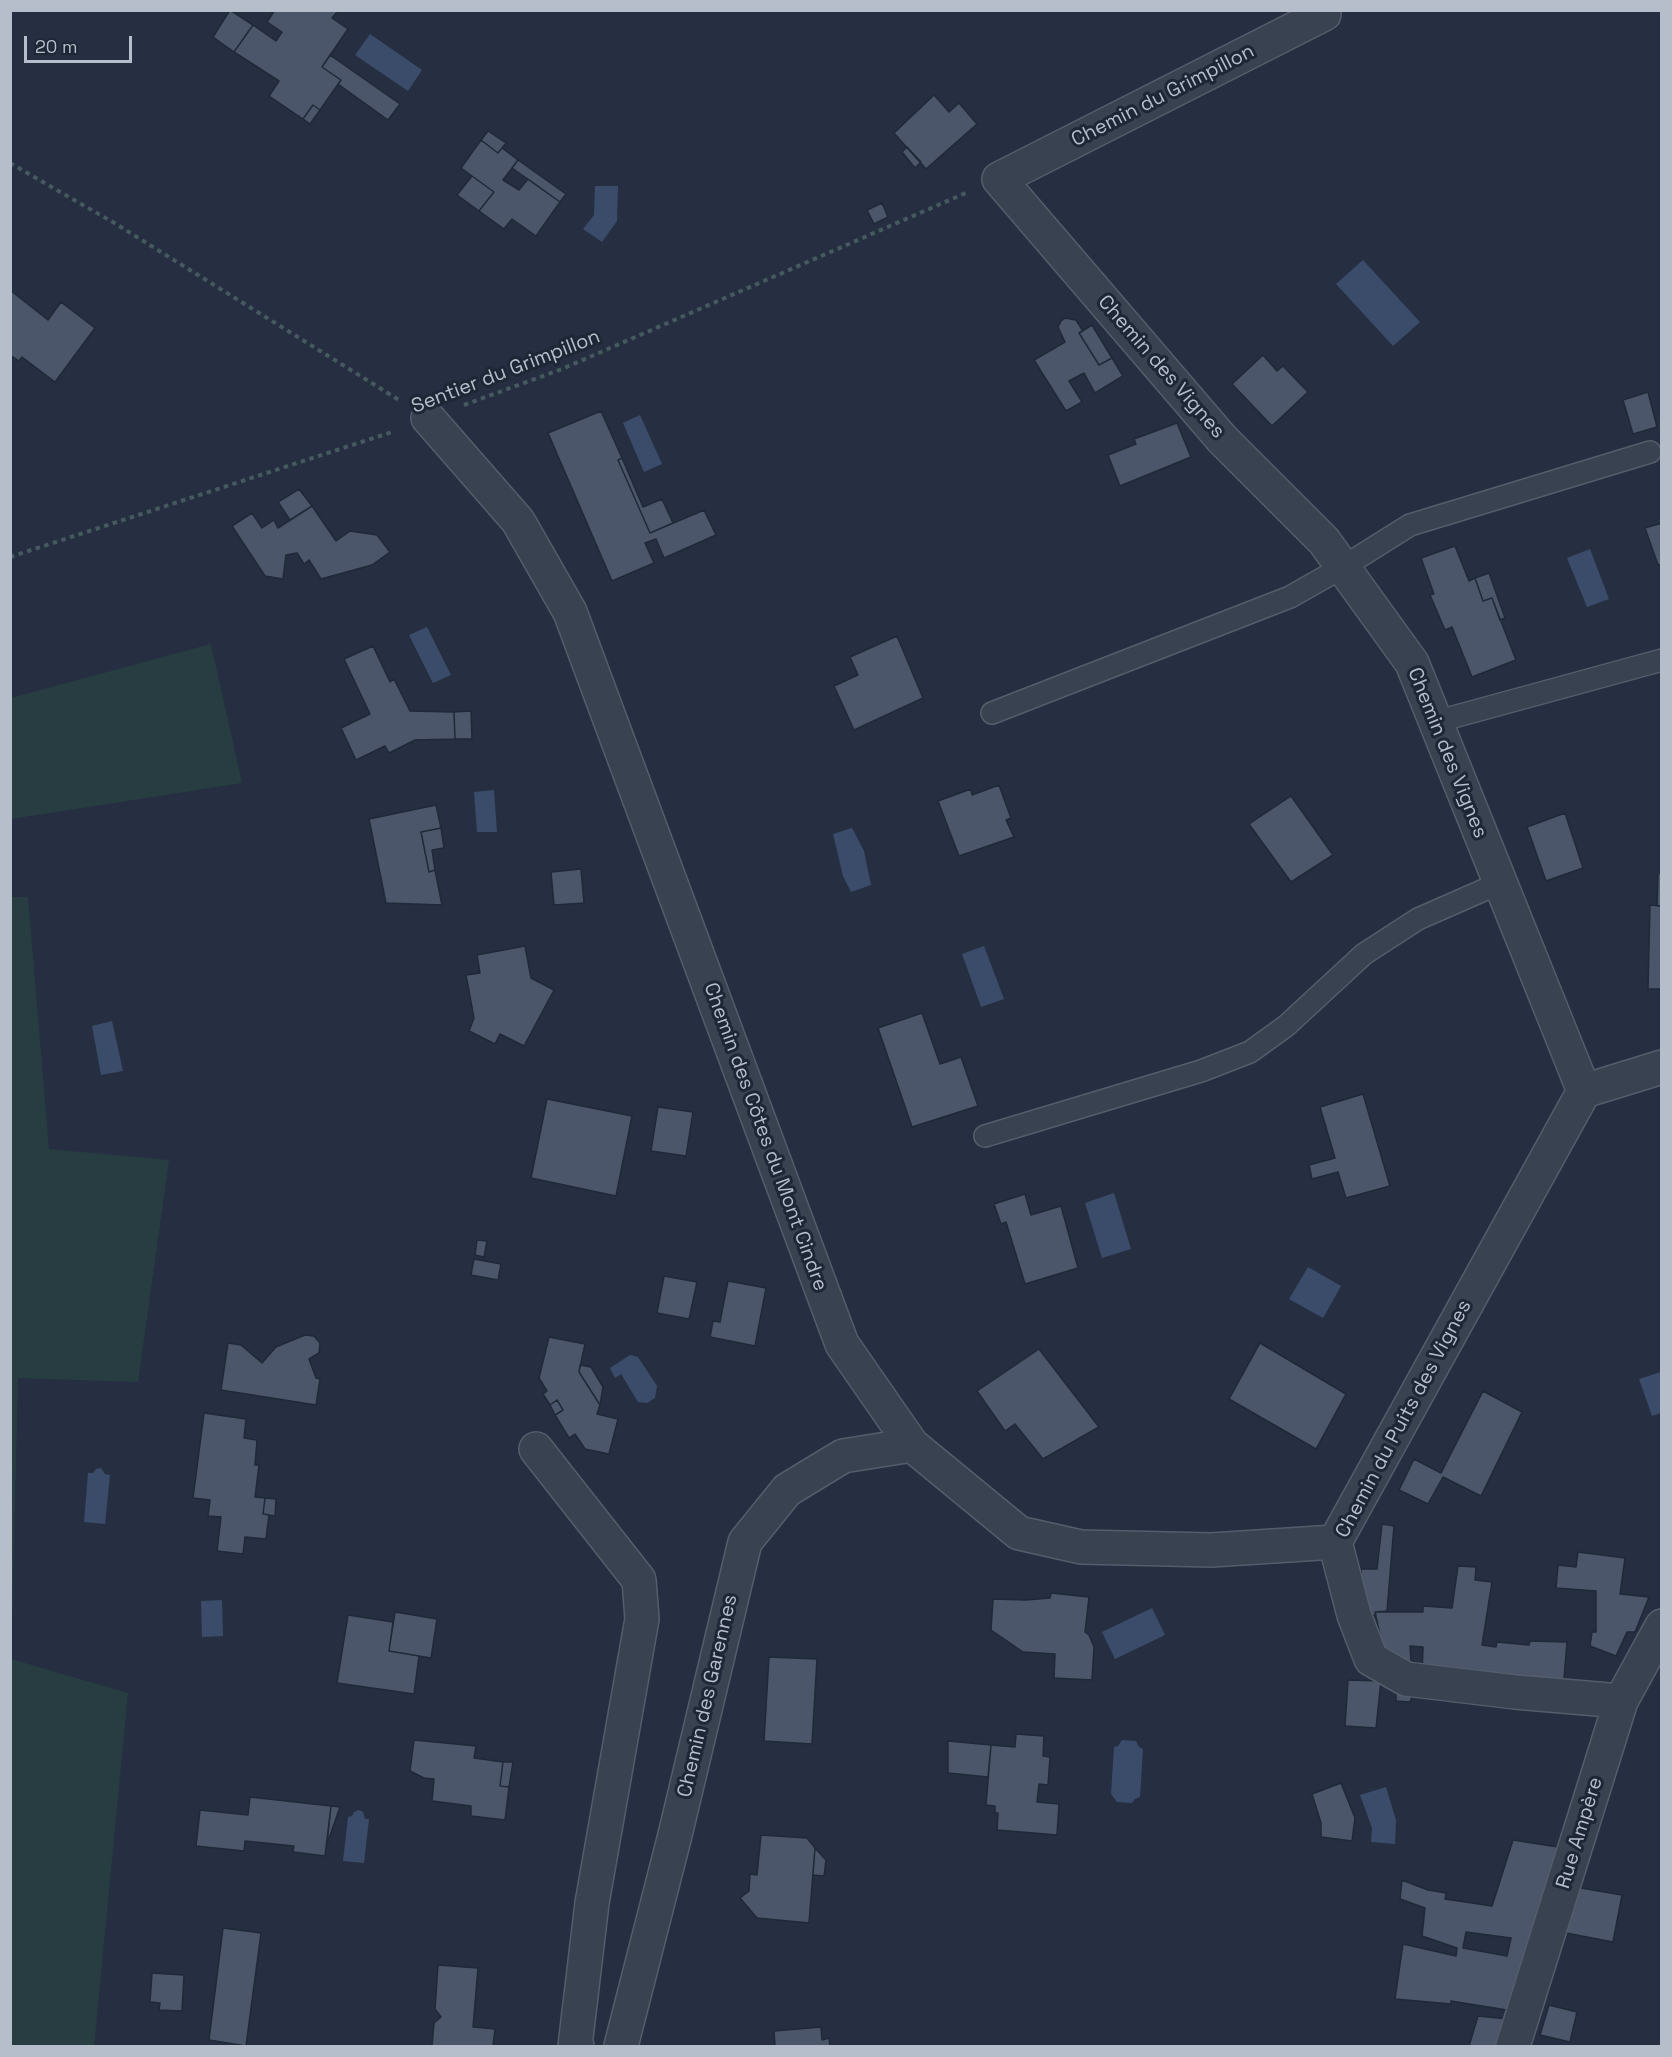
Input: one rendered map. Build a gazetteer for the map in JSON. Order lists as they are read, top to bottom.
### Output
{
  "streets": {
    "street": [
      "Chemin du Grimpillon",
      "Chemin des Vignes",
      "Chemin des Côtes du Mont Cindre",
      "Chemin du Puits des Vignes",
      "Chemin des Garennes",
      "Rue Ampère"
    ],
    "path": ["Sentier du Grimpillon"]
  },
  "crossings": [
    ["Chemin du Grimpillon", "Chemin des Vignes"],
    ["Chemin du Grimpillon", "Sentier du Grimpillon"],
    ["Chemin des Vignes", "Sentier du Grimpillon"],
    ["Chemin des Vignes", "Chemin du Puits des Vignes"],
    ["Sentier du Grimpillon", "Chemin des Côtes du Mont Cindre"],
    ["Chemin des Côtes du Mont Cindre", "Chemin du Puits des Vignes"],
    ["Chemin des Côtes du Mont Cindre", "Chemin des Garennes"],
    ["Chemin du Puits des Vignes", "Rue Ampère"]
  ],
  "scale_bar": "20 m"
}
